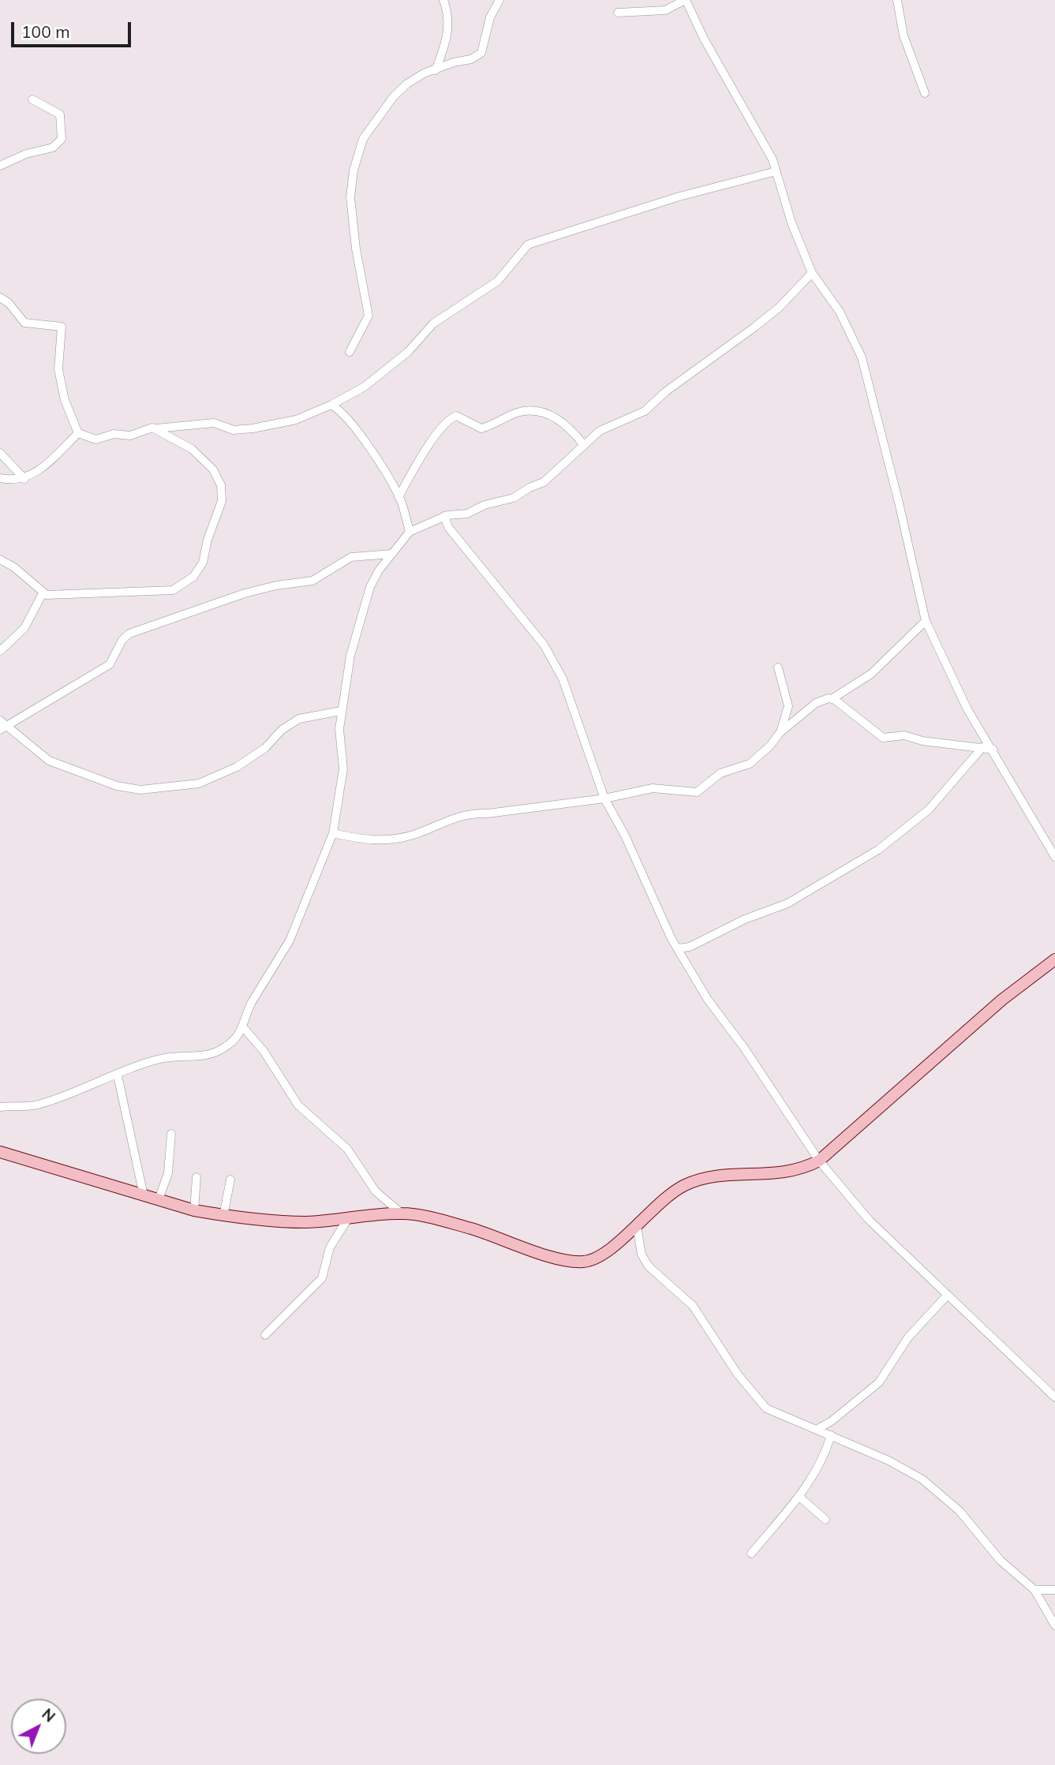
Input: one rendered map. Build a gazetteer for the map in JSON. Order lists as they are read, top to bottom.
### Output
{
  "scale_bar": "100 m",
  "north": "top right"
}
